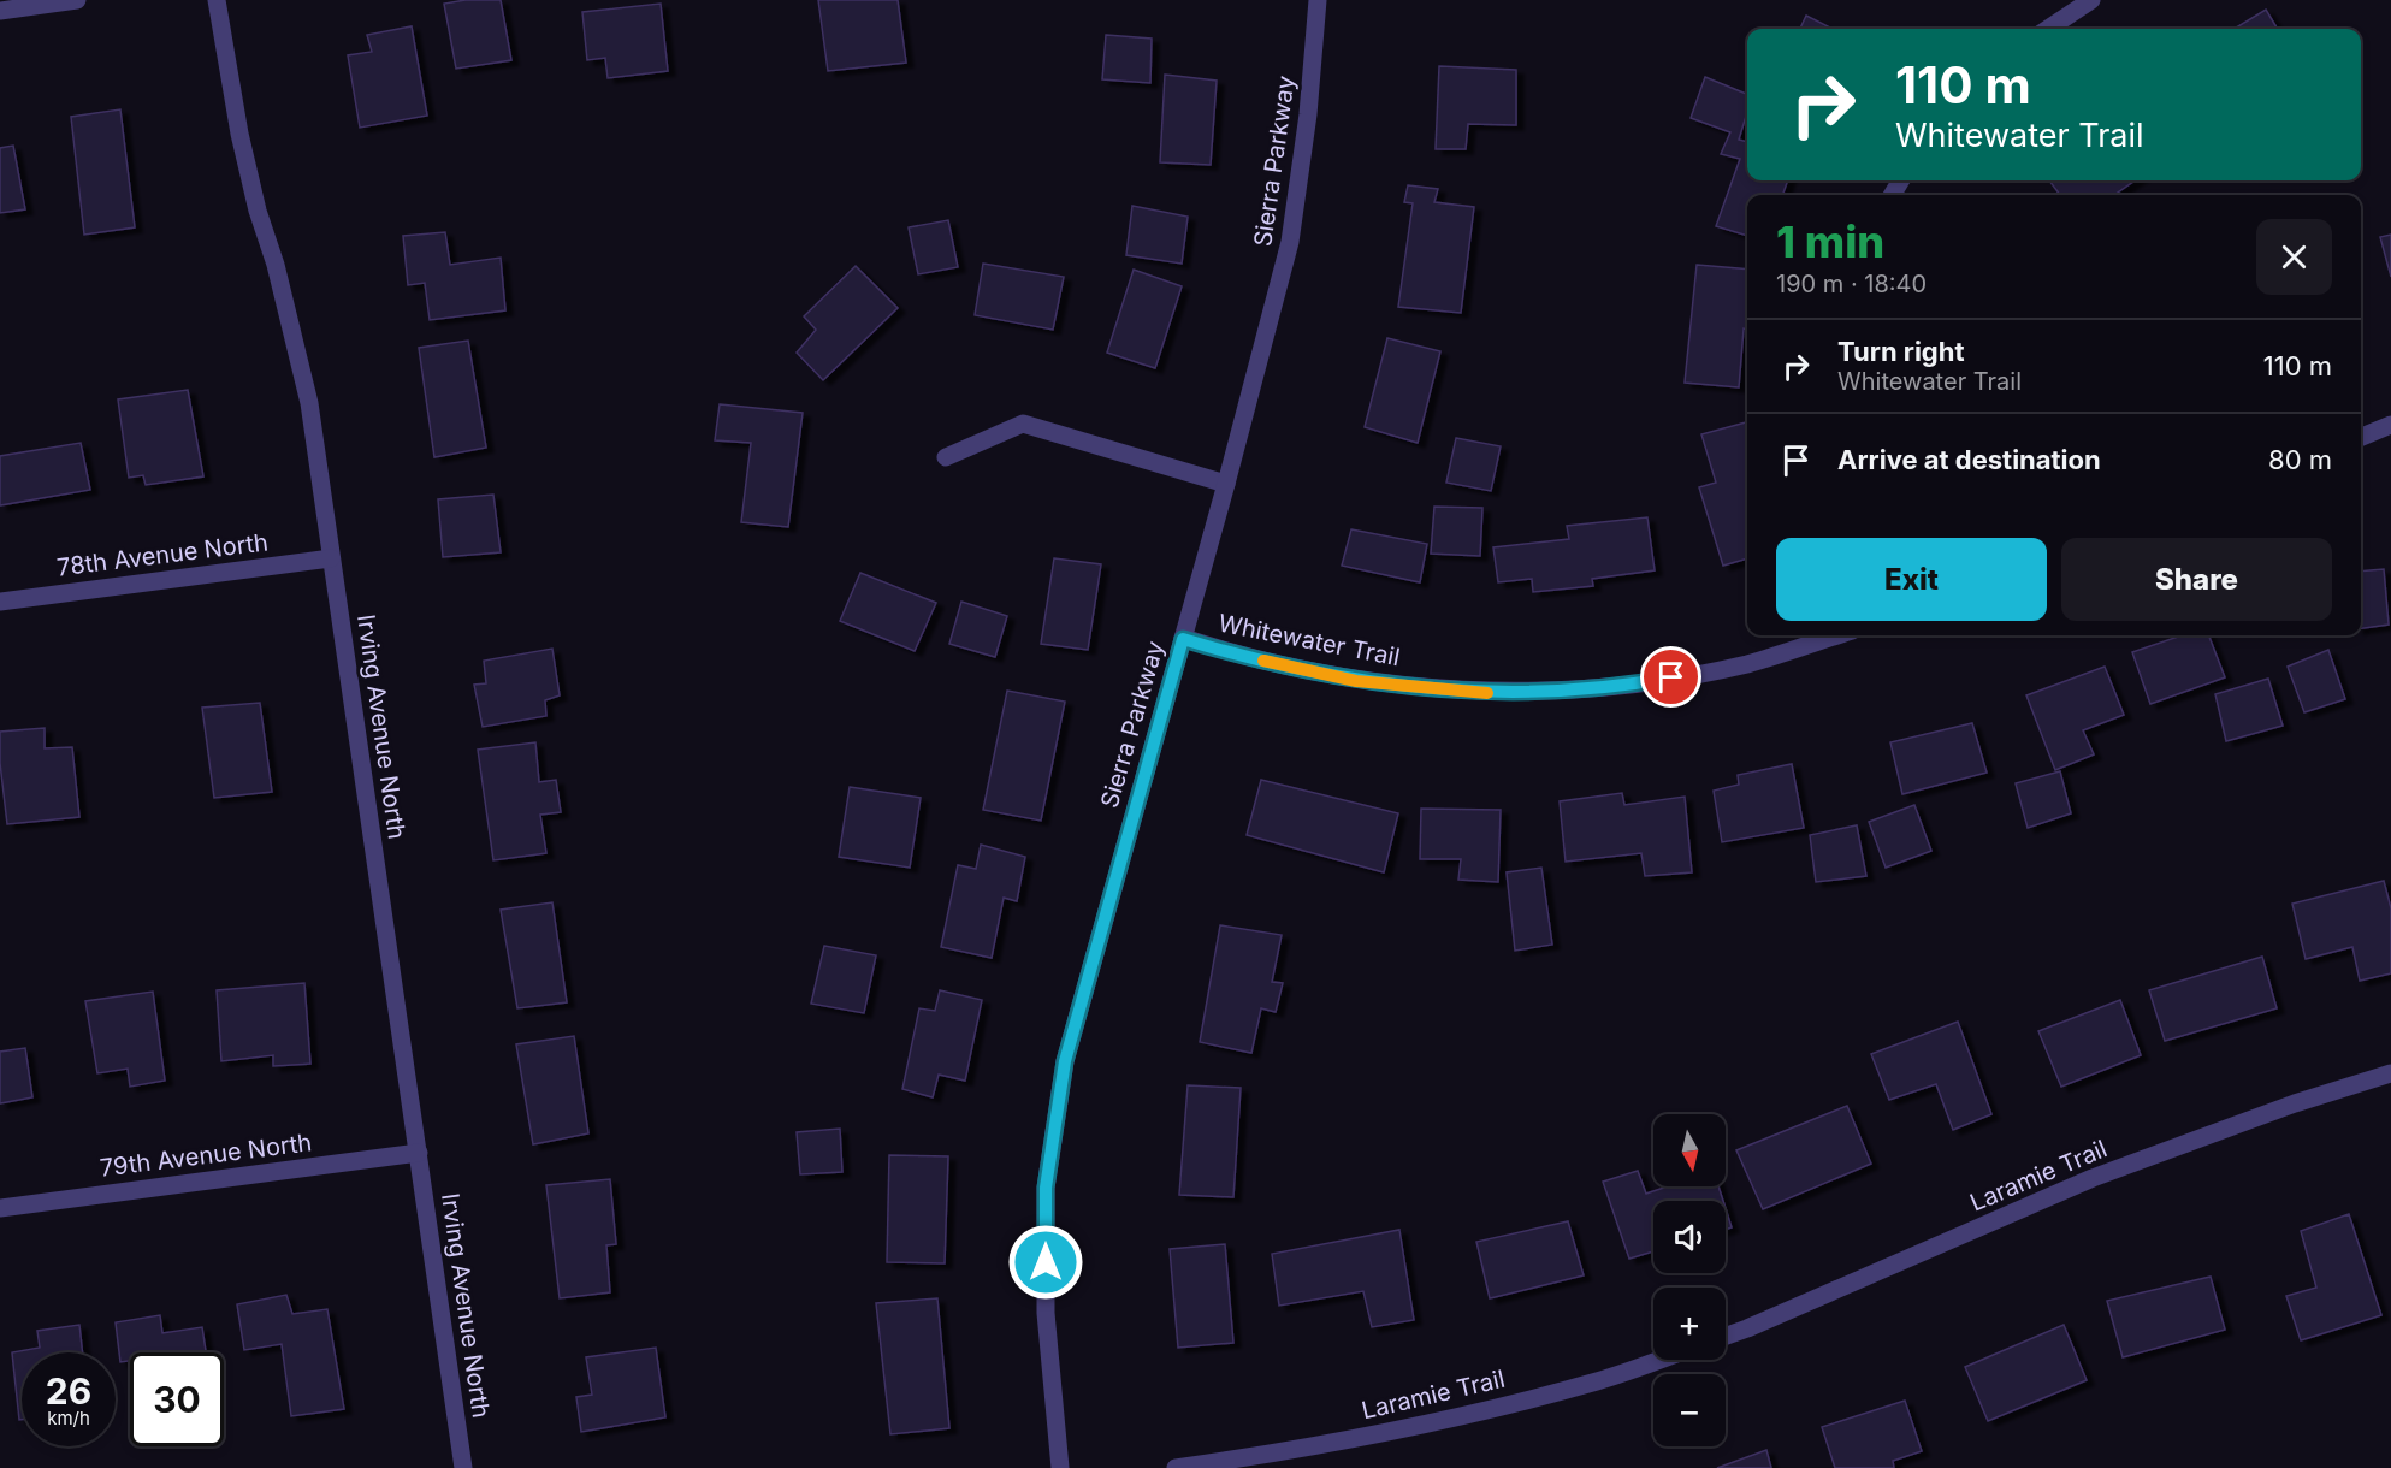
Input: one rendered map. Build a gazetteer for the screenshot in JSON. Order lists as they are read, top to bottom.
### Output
{
  "streets": {
    "street": [
      "Sierra Parkway",
      "78th Avenue North",
      "Whitewater Trail",
      "Irving Avenue North",
      "79th Avenue North",
      "Laramie Trail"
    ]
  },
  "crossings": [
    ["Sierra Parkway", "Whitewater Trail"],
    ["78th Avenue North", "Irving Avenue North"],
    ["Irving Avenue North", "79th Avenue North"]
  ],
  "north": "bottom",
  "page": {
    "turn": ["110 m", "Whitewater Trail"],
    "heading": ["1 min", "190 m · 18:40"],
    "list": [
      {
        "name": "Turn right",
        "note": "Whitewater Trail",
        "value": "110 m"
      },
      {
        "name": "Arrive at destination",
        "value": "80 m"
      }
    ],
    "buttons": ["Exit", "Share"],
    "map_buttons": ["+", "−"],
    "speed": "26 km/h",
    "limit": "30"
  }
}
